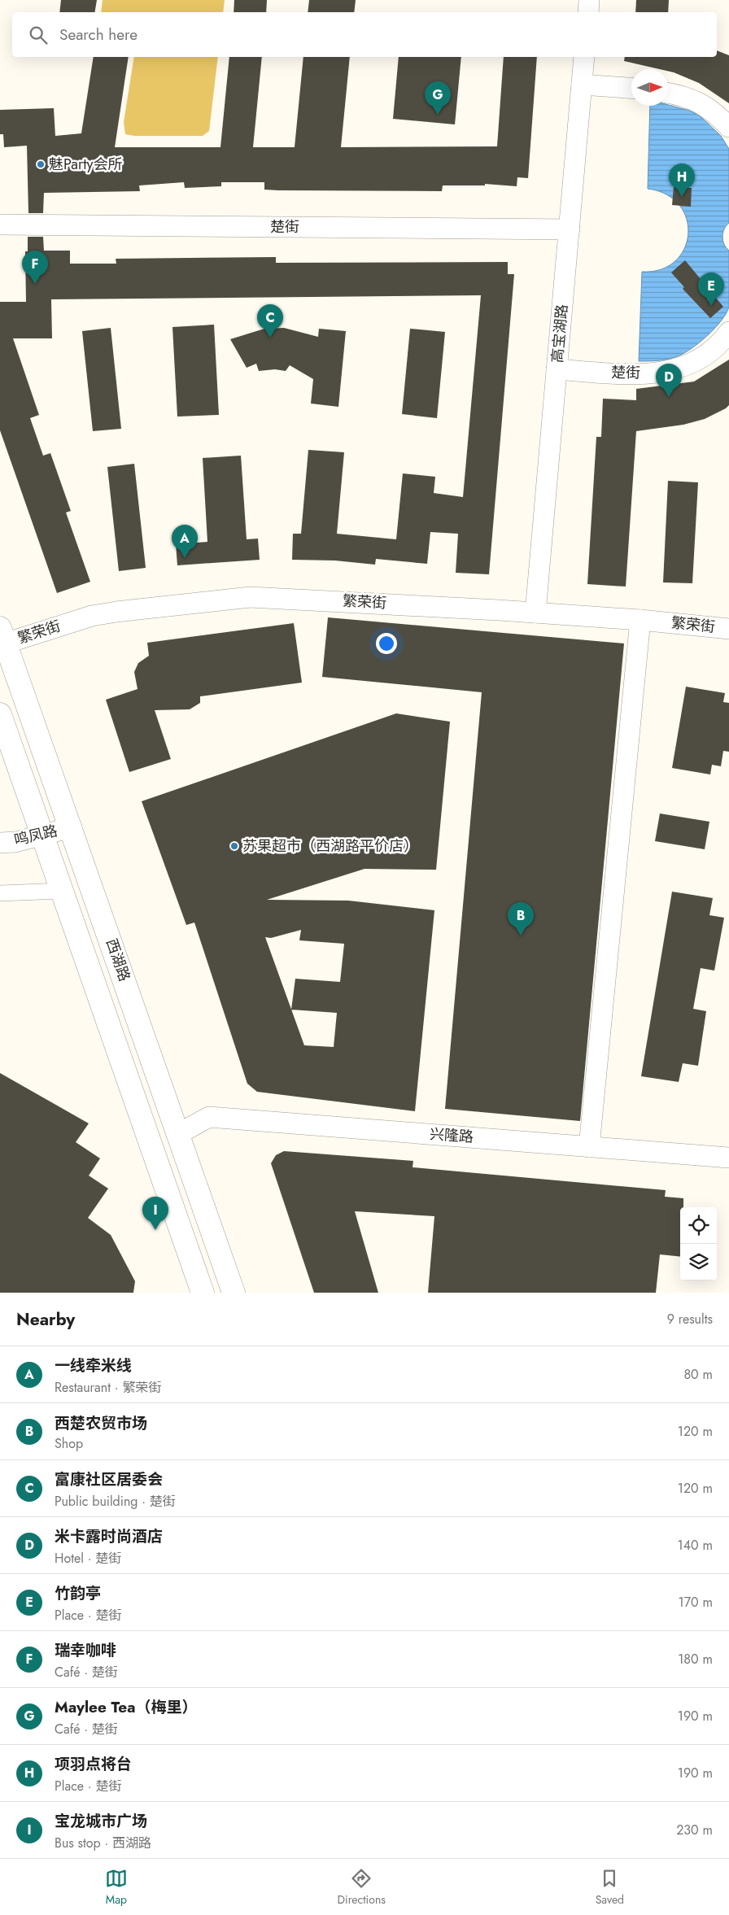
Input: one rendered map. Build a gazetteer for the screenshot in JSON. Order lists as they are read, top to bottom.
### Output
{
  "streets": {
    "main road": ["西湖路"],
    "street": [
      "楚街",
      "高宝湖路",
      "繁荣街",
      "鸣凤路",
      "兴隆路"
    ]
  },
  "crossings": [
    ["楚街", "高宝湖路"],
    ["高宝湖路", "繁荣街"],
    ["繁荣街", "西湖路"],
    ["鸣凤路", "西湖路"],
    ["西湖路", "兴隆路"]
  ],
  "places": ["魅Party会所", "苏果超市（西湖路平价店）"],
  "north": "right",
  "page": {
    "search": "Search here",
    "pins": [
      "G",
      "H",
      "F",
      "E",
      "C",
      "D",
      "A",
      "B",
      "I"
    ],
    "heading": ["Nearby", "9 results"],
    "list": [
      {
        "mark": "A",
        "name": "一线牵米线",
        "note": "Restaurant · 繁荣街",
        "value": "80 m"
      },
      {
        "mark": "B",
        "name": "西楚农贸市场",
        "note": "Shop",
        "value": "120 m"
      },
      {
        "mark": "C",
        "name": "富康社区居委会",
        "note": "Public building · 楚街",
        "value": "120 m"
      },
      {
        "mark": "D",
        "name": "米卡露时尚酒店",
        "note": "Hotel · 楚街",
        "value": "140 m"
      },
      {
        "mark": "E",
        "name": "竹韵亭",
        "note": "Place · 楚街",
        "value": "170 m"
      },
      {
        "mark": "F",
        "name": "瑞幸咖啡",
        "note": "Café · 楚街",
        "value": "180 m"
      },
      {
        "mark": "G",
        "name": "Maylee Tea（梅里）",
        "note": "Café · 楚街",
        "value": "190 m"
      },
      {
        "mark": "H",
        "name": "项羽点将台",
        "note": "Place · 楚街",
        "value": "190 m"
      },
      {
        "mark": "I",
        "name": "宝龙城市广场",
        "note": "Bus stop · 西湖路",
        "value": "230 m"
      }
    ],
    "nav": ["Map", "Directions", "Saved"]
  }
}
